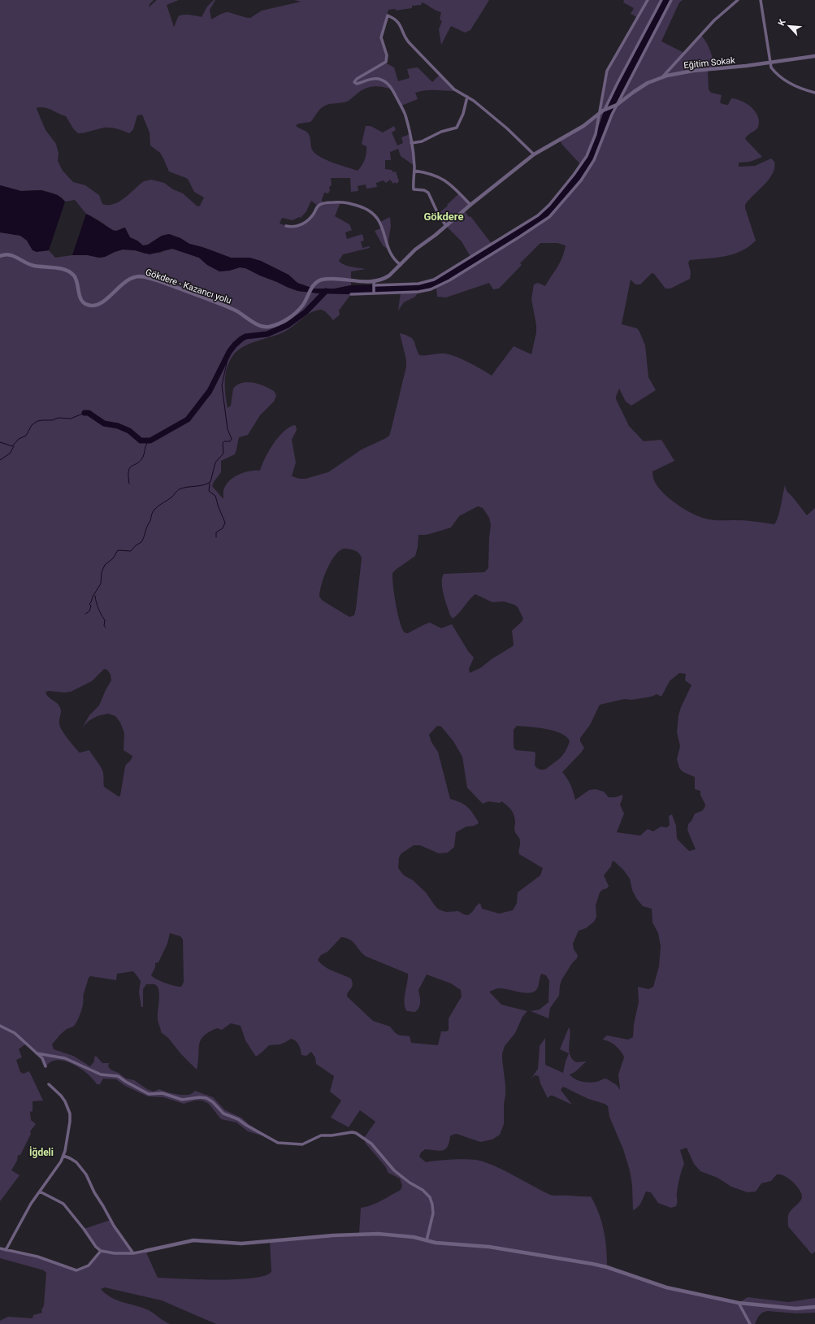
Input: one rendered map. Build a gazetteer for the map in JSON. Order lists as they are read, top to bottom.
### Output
{
  "streets": {
    "street": ["Eğitim Sokak", "Gökdere - Kazancı yolu"]
  },
  "crossings": [
    ["Eğitim Sokak", "Gökdere - Kazancı yolu"]
  ],
  "districts": ["Gökdere", "İğdeli"],
  "north": "top left"
}
